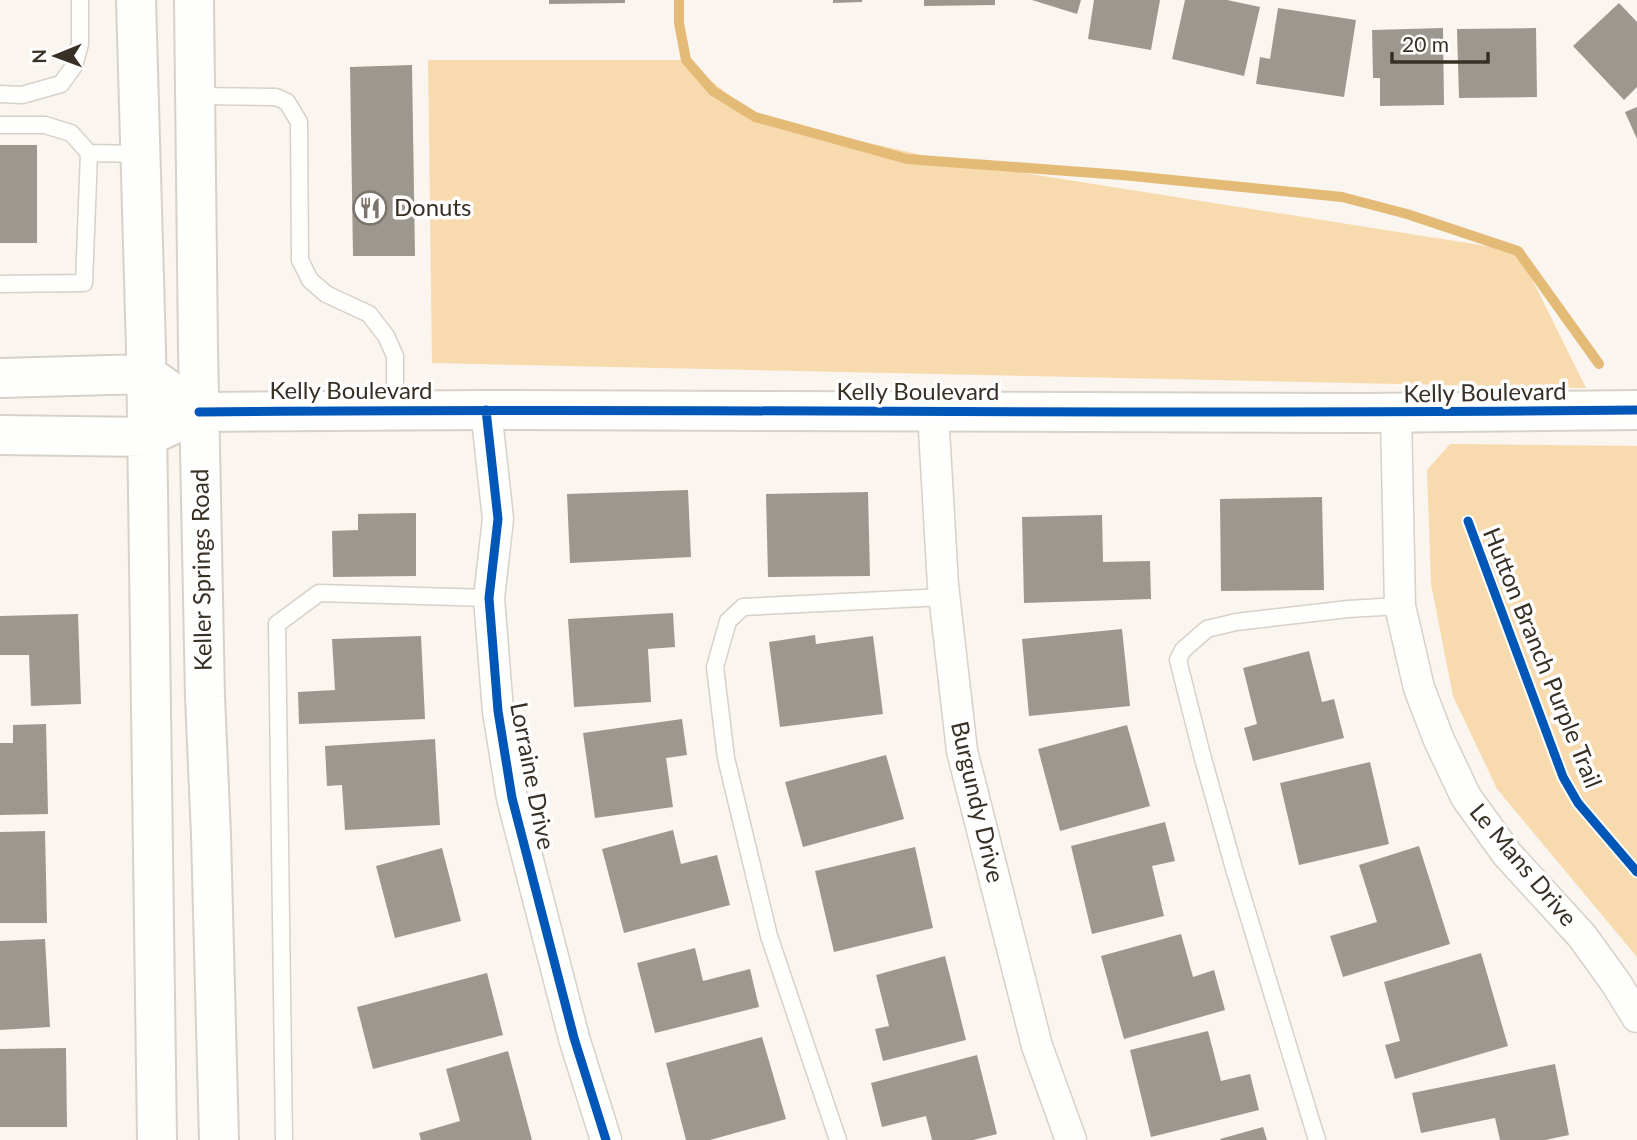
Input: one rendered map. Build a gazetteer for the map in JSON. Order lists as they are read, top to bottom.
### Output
{
  "streets": {
    "main road": ["Kelly Boulevard", "Keller Springs Road"],
    "street": ["Lorraine Drive", "Burgundy Drive", "Le Mans Drive"],
    "cycle path": ["Hutton Branch Purple Trail"]
  },
  "crossings": [
    ["Kelly Boulevard", "Keller Springs Road"],
    ["Kelly Boulevard", "Lorraine Drive"],
    ["Kelly Boulevard", "Burgundy Drive"],
    ["Kelly Boulevard", "Le Mans Drive"]
  ],
  "places": {
    "restaurant": ["Donuts"]
  },
  "scale_bar": "20 m",
  "north": "left"
}
